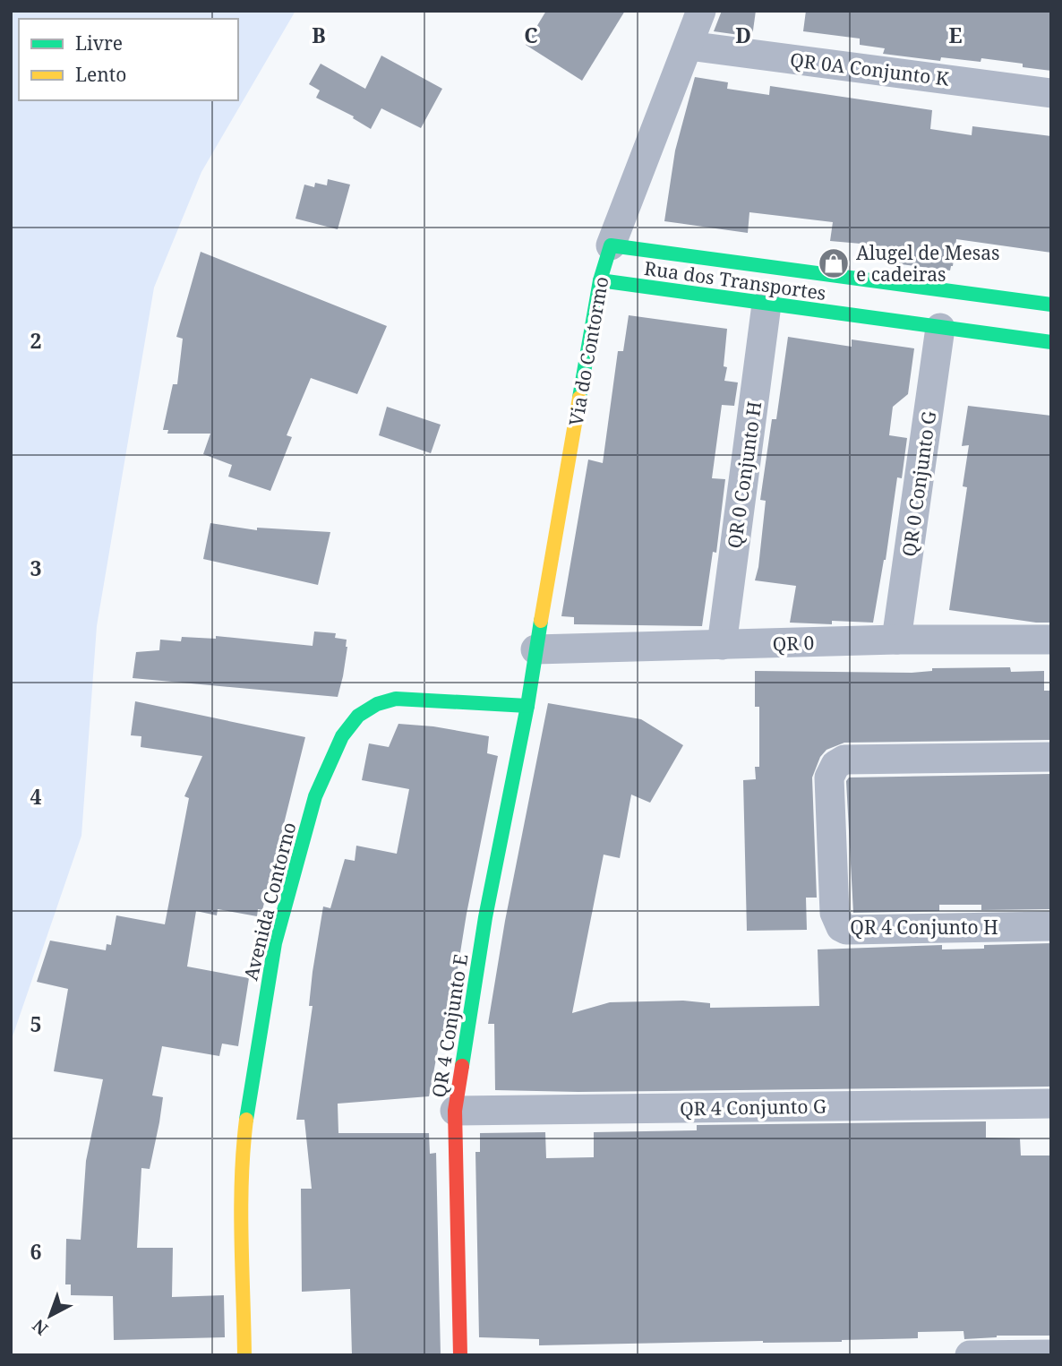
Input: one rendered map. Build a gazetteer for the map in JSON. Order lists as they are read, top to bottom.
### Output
{
  "streets": {
    "street": [
      "QR 0A Conjunto K",
      "Rua dos Transportes",
      "Via do Contormo",
      "QR 0 Conjunto H",
      "QR 0 Conjunto G",
      "QR 0",
      "Avenida Contorno",
      "QR 4 Conjunto H",
      "QR 4 Conjunto E",
      "QR 4 Conjunto G"
    ]
  },
  "crossings": [
    ["QR 0A Conjunto K", "Via do Contormo"],
    ["Rua dos Transportes", "Via do Contormo"],
    ["Rua dos Transportes", "QR 0 Conjunto H"],
    ["Rua dos Transportes", "QR 0 Conjunto G"],
    ["Via do Contormo", "QR 0"],
    ["Via do Contormo", "Avenida Contorno"],
    ["Via do Contormo", "QR 4 Conjunto E"],
    ["QR 0 Conjunto H", "QR 0"],
    ["QR 0 Conjunto G", "QR 0"],
    ["Avenida Contorno", "QR 4 Conjunto E"],
    ["QR 4 Conjunto E", "QR 4 Conjunto G"]
  ],
  "places": {
    "shop": ["Alugel de Mesas e cadeiras"]
  },
  "legend": ["Livre", "Lento"],
  "north": "bottom left",
  "grid": {
    "columns": [
      "B",
      "C",
      "D",
      "E"
    ],
    "rows": [
      "2",
      "3",
      "4",
      "5",
      "6"
    ]
  }
}
